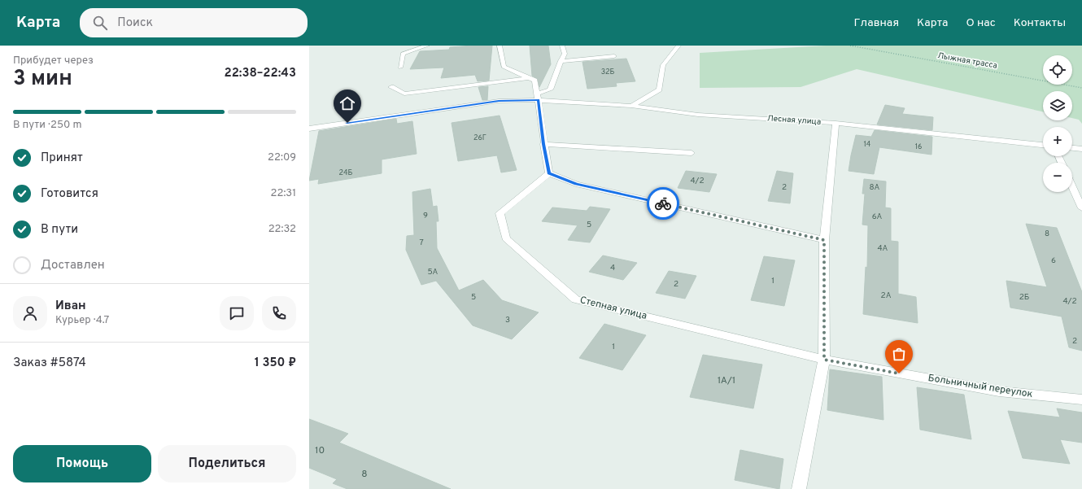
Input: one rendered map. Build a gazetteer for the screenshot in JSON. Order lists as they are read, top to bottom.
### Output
{
  "streets": {
    "street": ["Лесная улица", "Степная улица", "Больничный переулок"],
    "path": ["Лыжная трасса"]
  },
  "crossings": [
    ["Степная улица", "Больничный переулок"]
  ],
  "house_numbers": [
    "32Б",
    "26Г",
    "14",
    "16",
    "24Б",
    "4/2",
    "2",
    "8А",
    "9",
    "6А",
    "5",
    "8",
    "7",
    "4А",
    "6",
    "4",
    "5А",
    "1",
    "2",
    "2А",
    "5",
    "2Б",
    "4/2",
    "3",
    "2",
    "1",
    "1А/1",
    "10",
    "8"
  ],
  "page": {
    "header": "Карта",
    "search": "Поиск",
    "nav": [
      "Главная",
      "Карта",
      "О нас",
      "Контакты"
    ],
    "heading": ["3 мин", "Прибудет через", "22:38–22:43"],
    "panel": [
      "Иван",
      "Курьер · 4.7",
      "Заказ #5874",
      "1 350 ₽"
    ],
    "map_buttons": ["+", "−"],
    "bar": "В пути · 250 m",
    "list": [
      ["Принят", "22:09"],
      ["Готовится", "22:31"],
      ["В пути", "22:32"],
      "Доставлен"
    ],
    "buttons": ["Помощь", "Поделиться"]
  }
}
